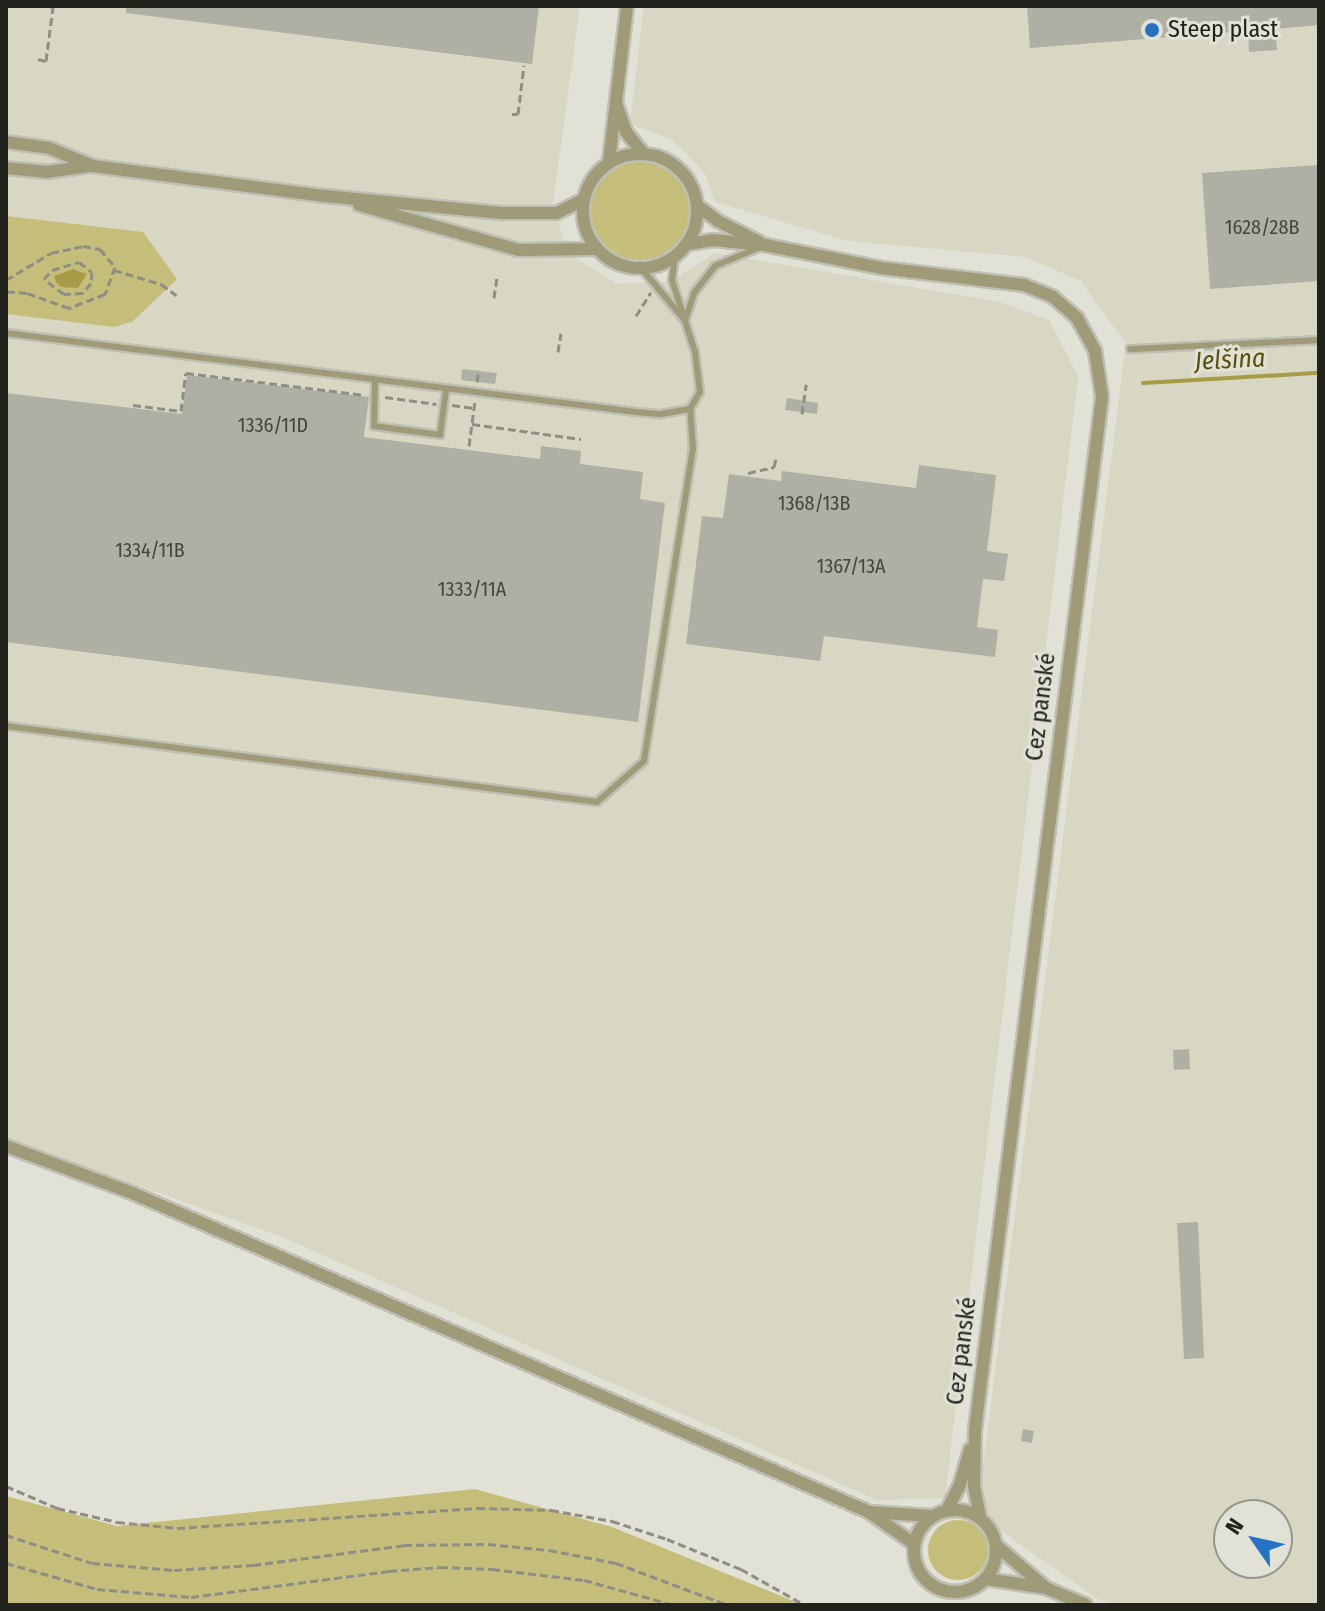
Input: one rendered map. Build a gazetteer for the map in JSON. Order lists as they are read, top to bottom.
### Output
{
  "streets": {
    "street": ["Cez panské"]
  },
  "water": ["Jelšina"],
  "places": ["Steep plast"],
  "house_numbers": [
    "1628/28B",
    "1336/11D",
    "1368/13B",
    "1334/11B",
    "1367/13A",
    "1333/11A"
  ],
  "north": "top left"
}
